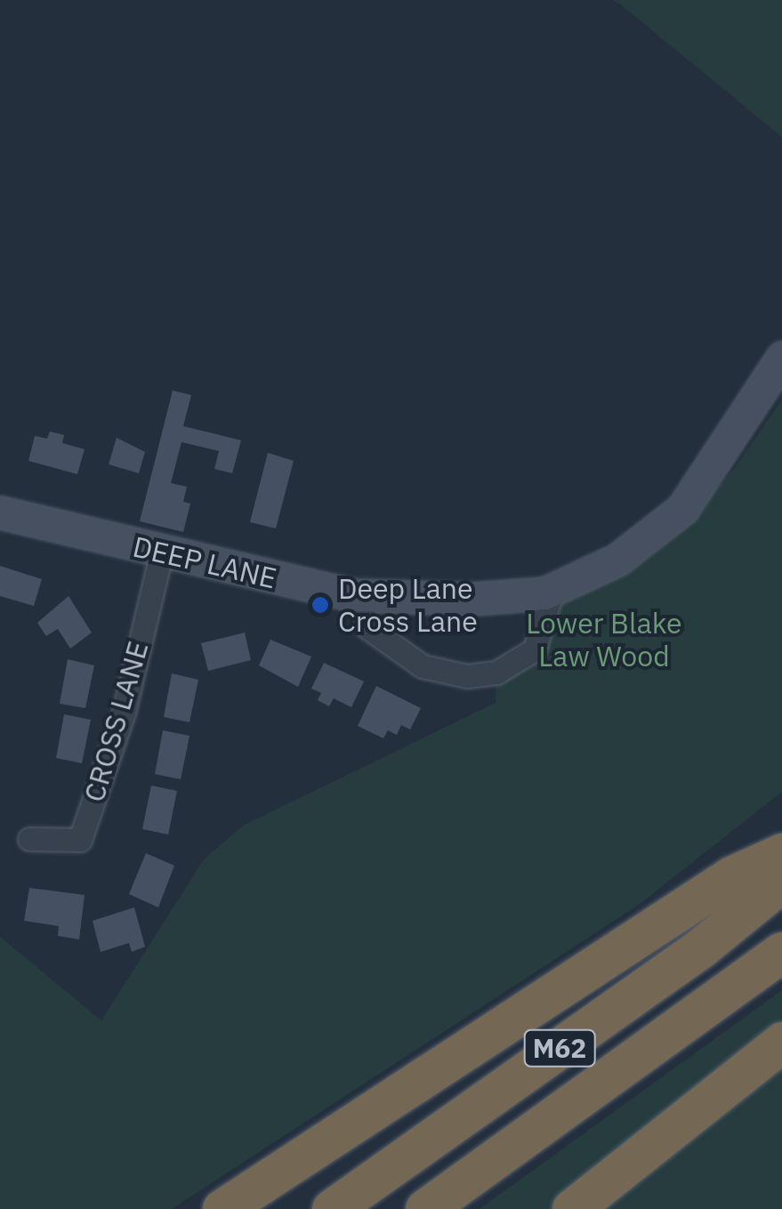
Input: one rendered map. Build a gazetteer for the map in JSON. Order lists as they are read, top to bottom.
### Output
{
  "streets": {
    "highway": ["M62"],
    "street": ["DEEP LANE", "CROSS LANE"]
  },
  "crossings": [
    ["DEEP LANE", "CROSS LANE"]
  ],
  "parks": ["Lower Blake Law Wood"],
  "places": ["Deep Lane Cross Lane"]
}
